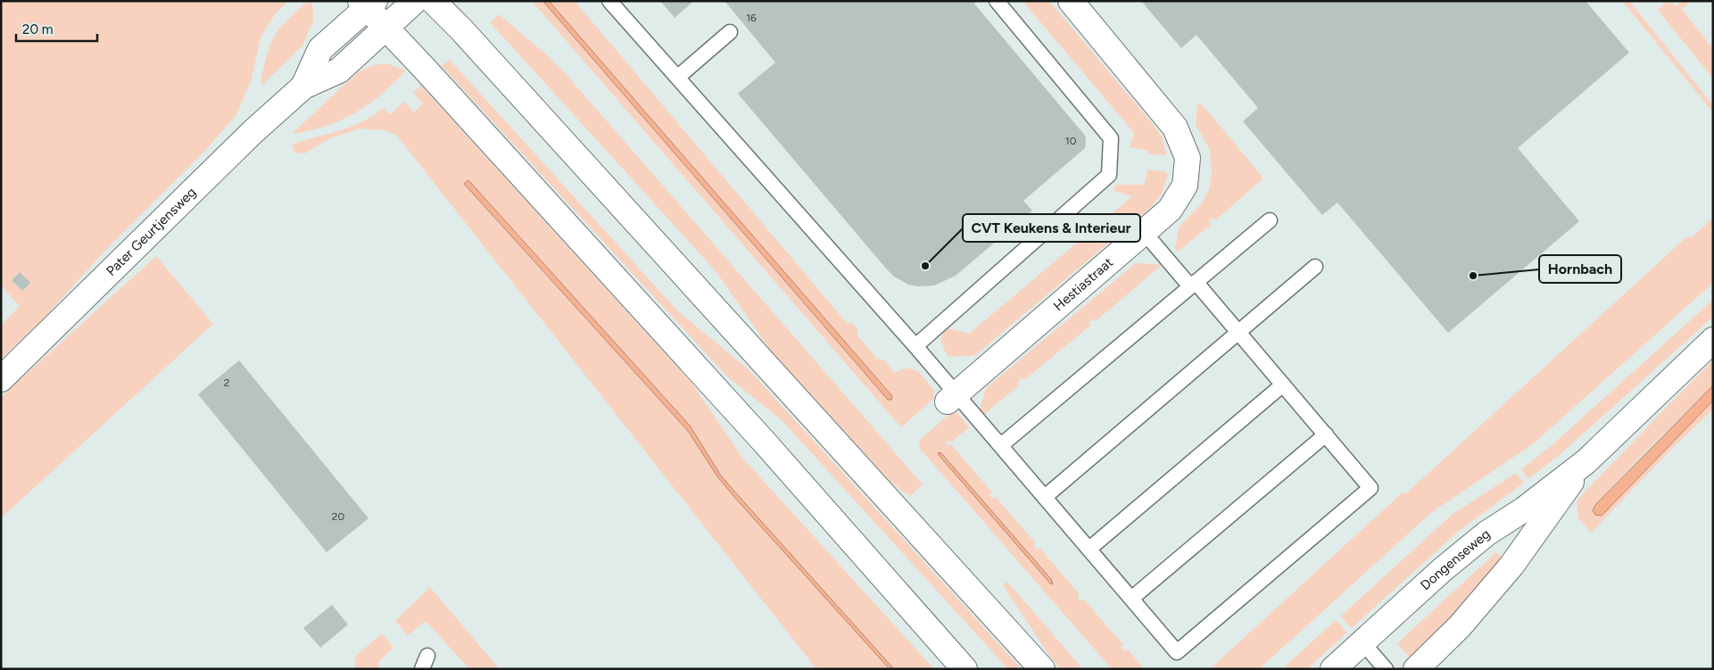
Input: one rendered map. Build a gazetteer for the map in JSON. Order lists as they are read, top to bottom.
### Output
{
  "streets": {
    "street": ["Pater Geurtjensweg", "Hestiastraat", "Dongenseweg"]
  },
  "places": ["CVT Keukens & Interieur", "Hornbach"],
  "house_numbers": [
    "16",
    "10",
    "2",
    "20"
  ],
  "scale_bar": "20 m"
}
